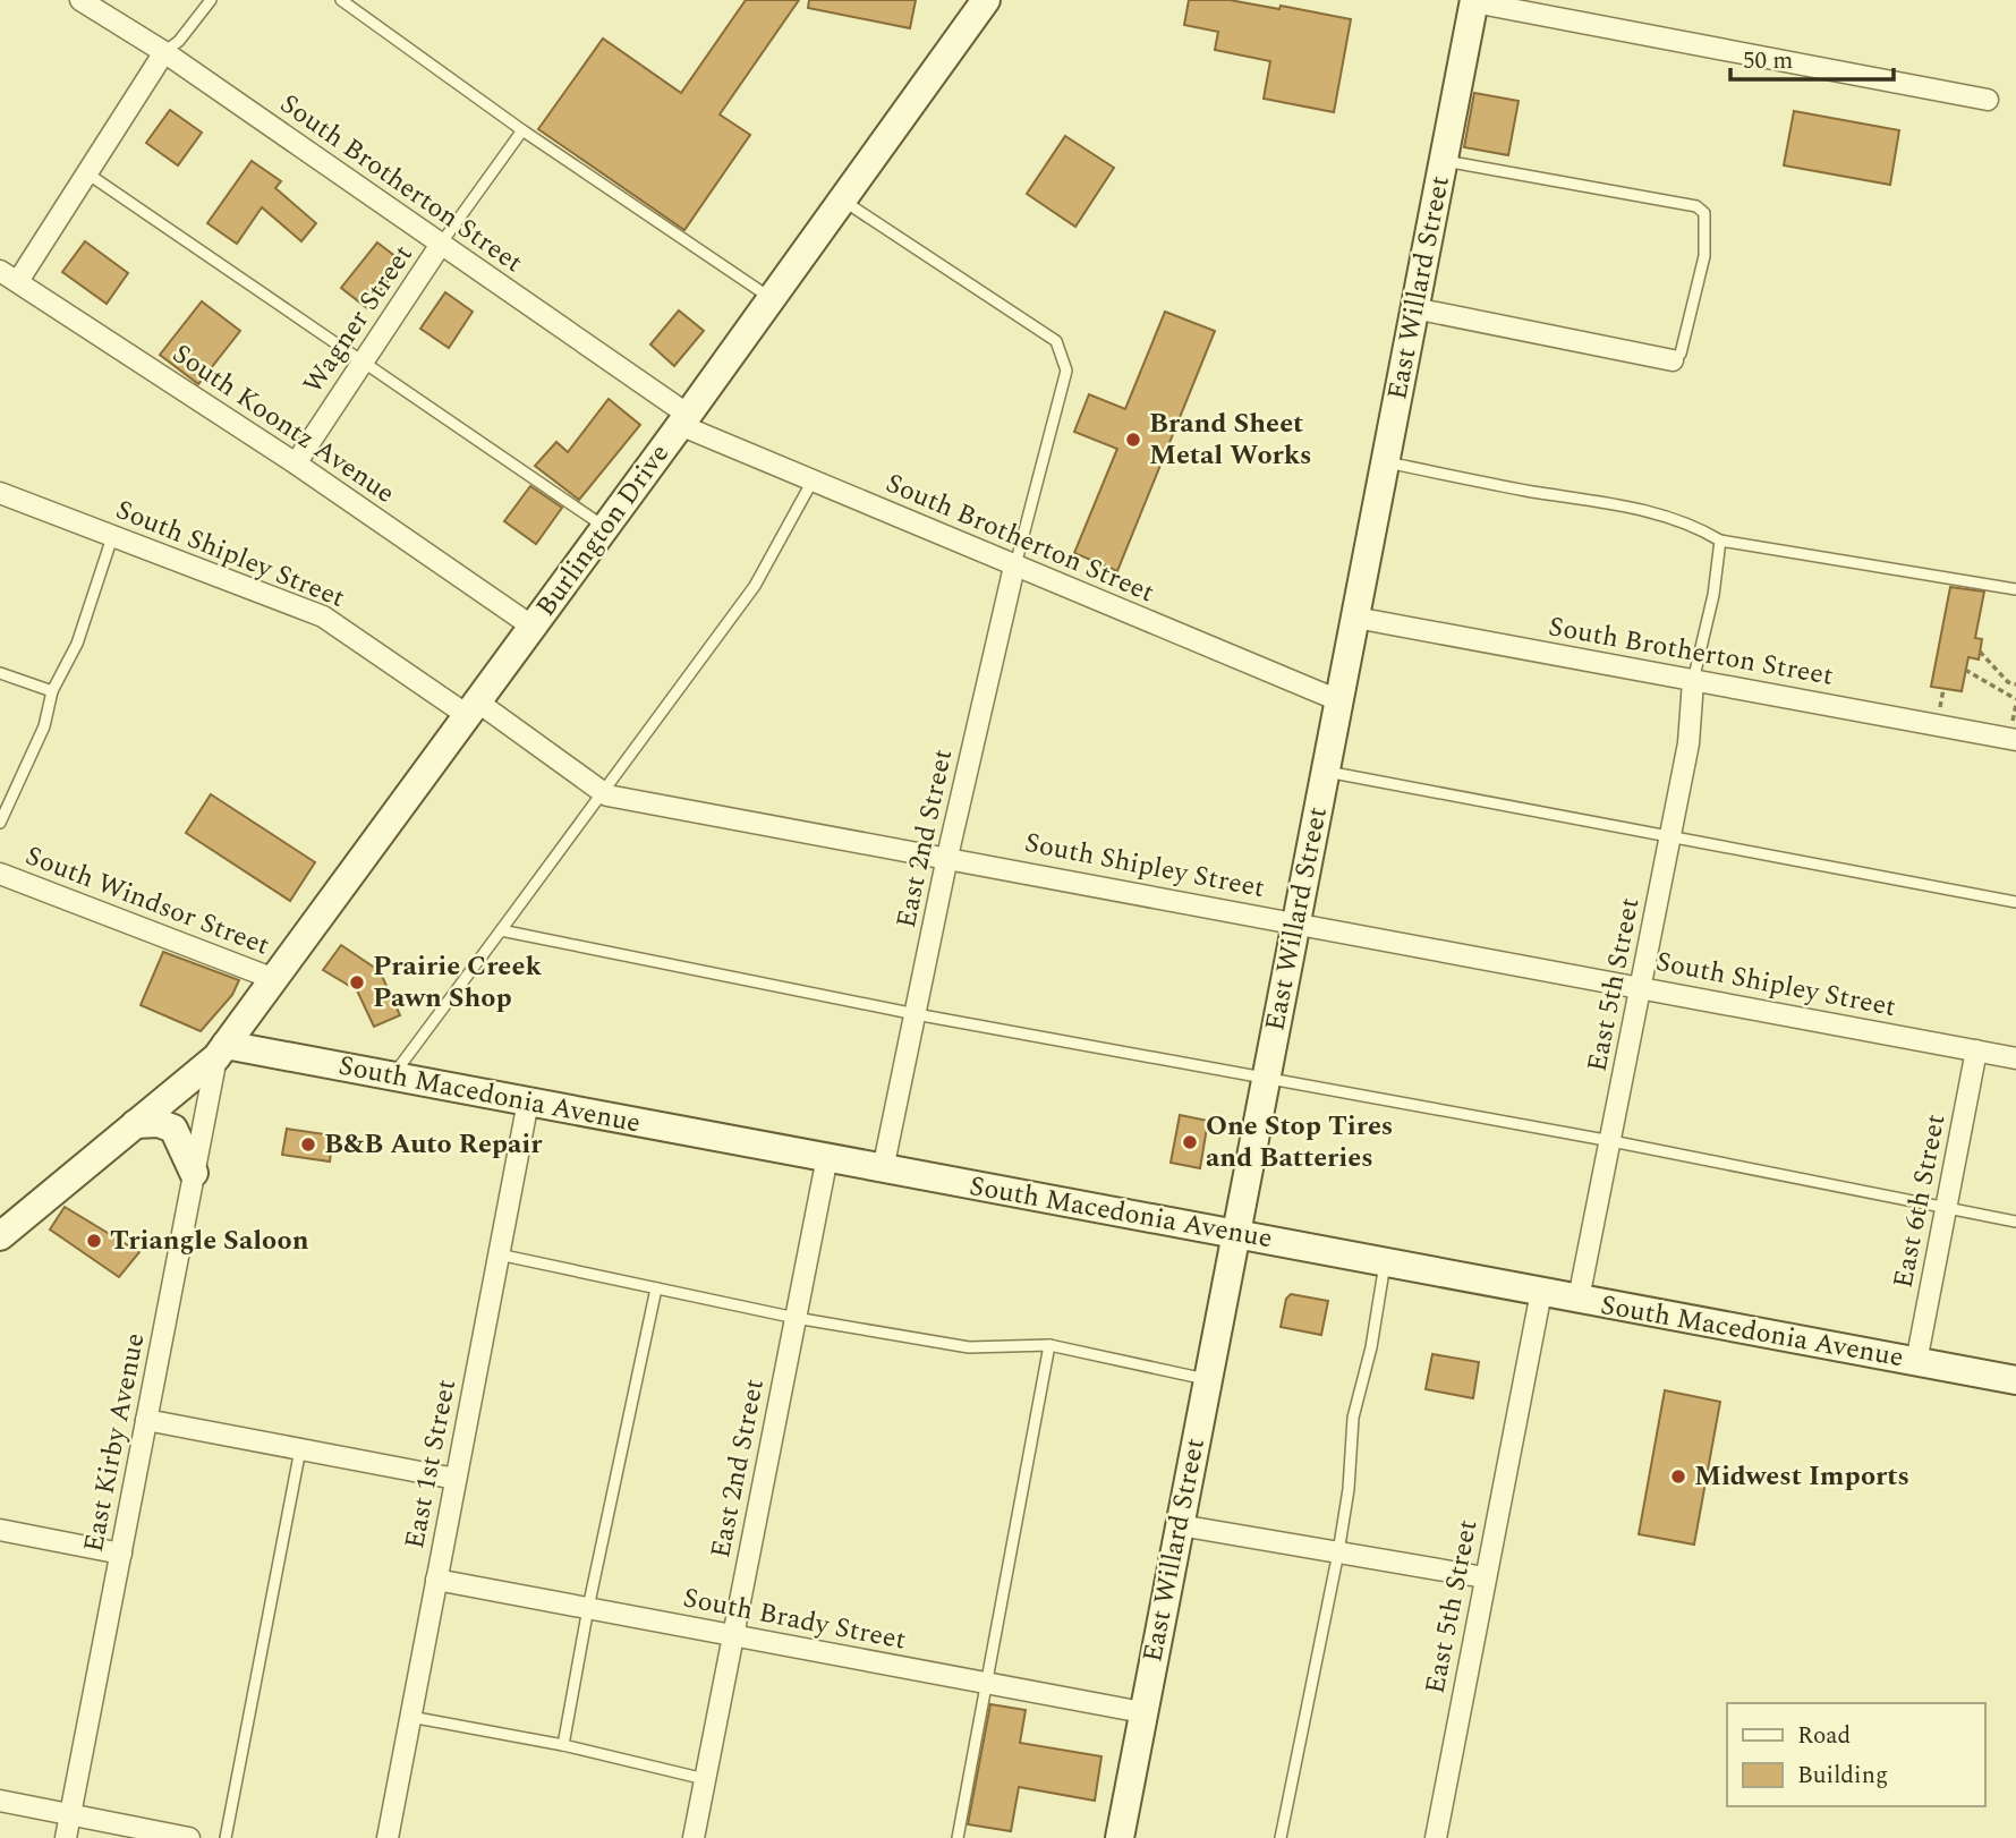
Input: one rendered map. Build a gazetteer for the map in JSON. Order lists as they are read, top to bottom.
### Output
{
  "streets": {
    "street": [
      "South Brotherton Street",
      "East Willard Street",
      "Wagner Street",
      "South Koontz Avenue",
      "Burlington Drive",
      "South Shipley Street",
      "East 2nd Street",
      "South Windsor Street",
      "East 5th Street",
      "South Macedonia Avenue",
      "East 6th Street",
      "East Kirby Avenue",
      "East 1st Street",
      "South Brady Street"
    ]
  },
  "crossings": [
    ["South Brotherton Street", "East Willard Street"],
    ["South Brotherton Street", "Wagner Street"],
    ["South Brotherton Street", "Burlington Drive"],
    ["South Brotherton Street", "East 2nd Street"],
    ["South Brotherton Street", "East 5th Street"],
    ["East Willard Street", "South Shipley Street"],
    ["East Willard Street", "South Macedonia Avenue"],
    ["East Willard Street", "South Brady Street"],
    ["Wagner Street", "South Koontz Avenue"],
    ["South Koontz Avenue", "Burlington Drive"],
    ["Burlington Drive", "South Shipley Street"],
    ["Burlington Drive", "South Windsor Street"],
    ["Burlington Drive", "South Macedonia Avenue"],
    ["Burlington Drive", "East Kirby Avenue"],
    ["South Shipley Street", "East 2nd Street"],
    ["South Shipley Street", "East 5th Street"],
    ["South Shipley Street", "East 6th Street"],
    ["East 2nd Street", "South Macedonia Avenue"],
    ["East 2nd Street", "South Brady Street"],
    ["East 5th Street", "South Macedonia Avenue"],
    ["South Macedonia Avenue", "East 6th Street"],
    ["South Macedonia Avenue", "East Kirby Avenue"],
    ["South Macedonia Avenue", "East 1st Street"],
    ["East 1st Street", "South Brady Street"]
  ],
  "places": [
    "Brand Sheet Metal Works",
    "Prairie Creek Pawn Shop",
    "One Stop Tires and Batteries",
    "B&B Auto Repair",
    "Triangle Saloon",
    "Midwest Imports"
  ],
  "legend": ["Road", "Building"],
  "scale_bar": "50 m"
}
